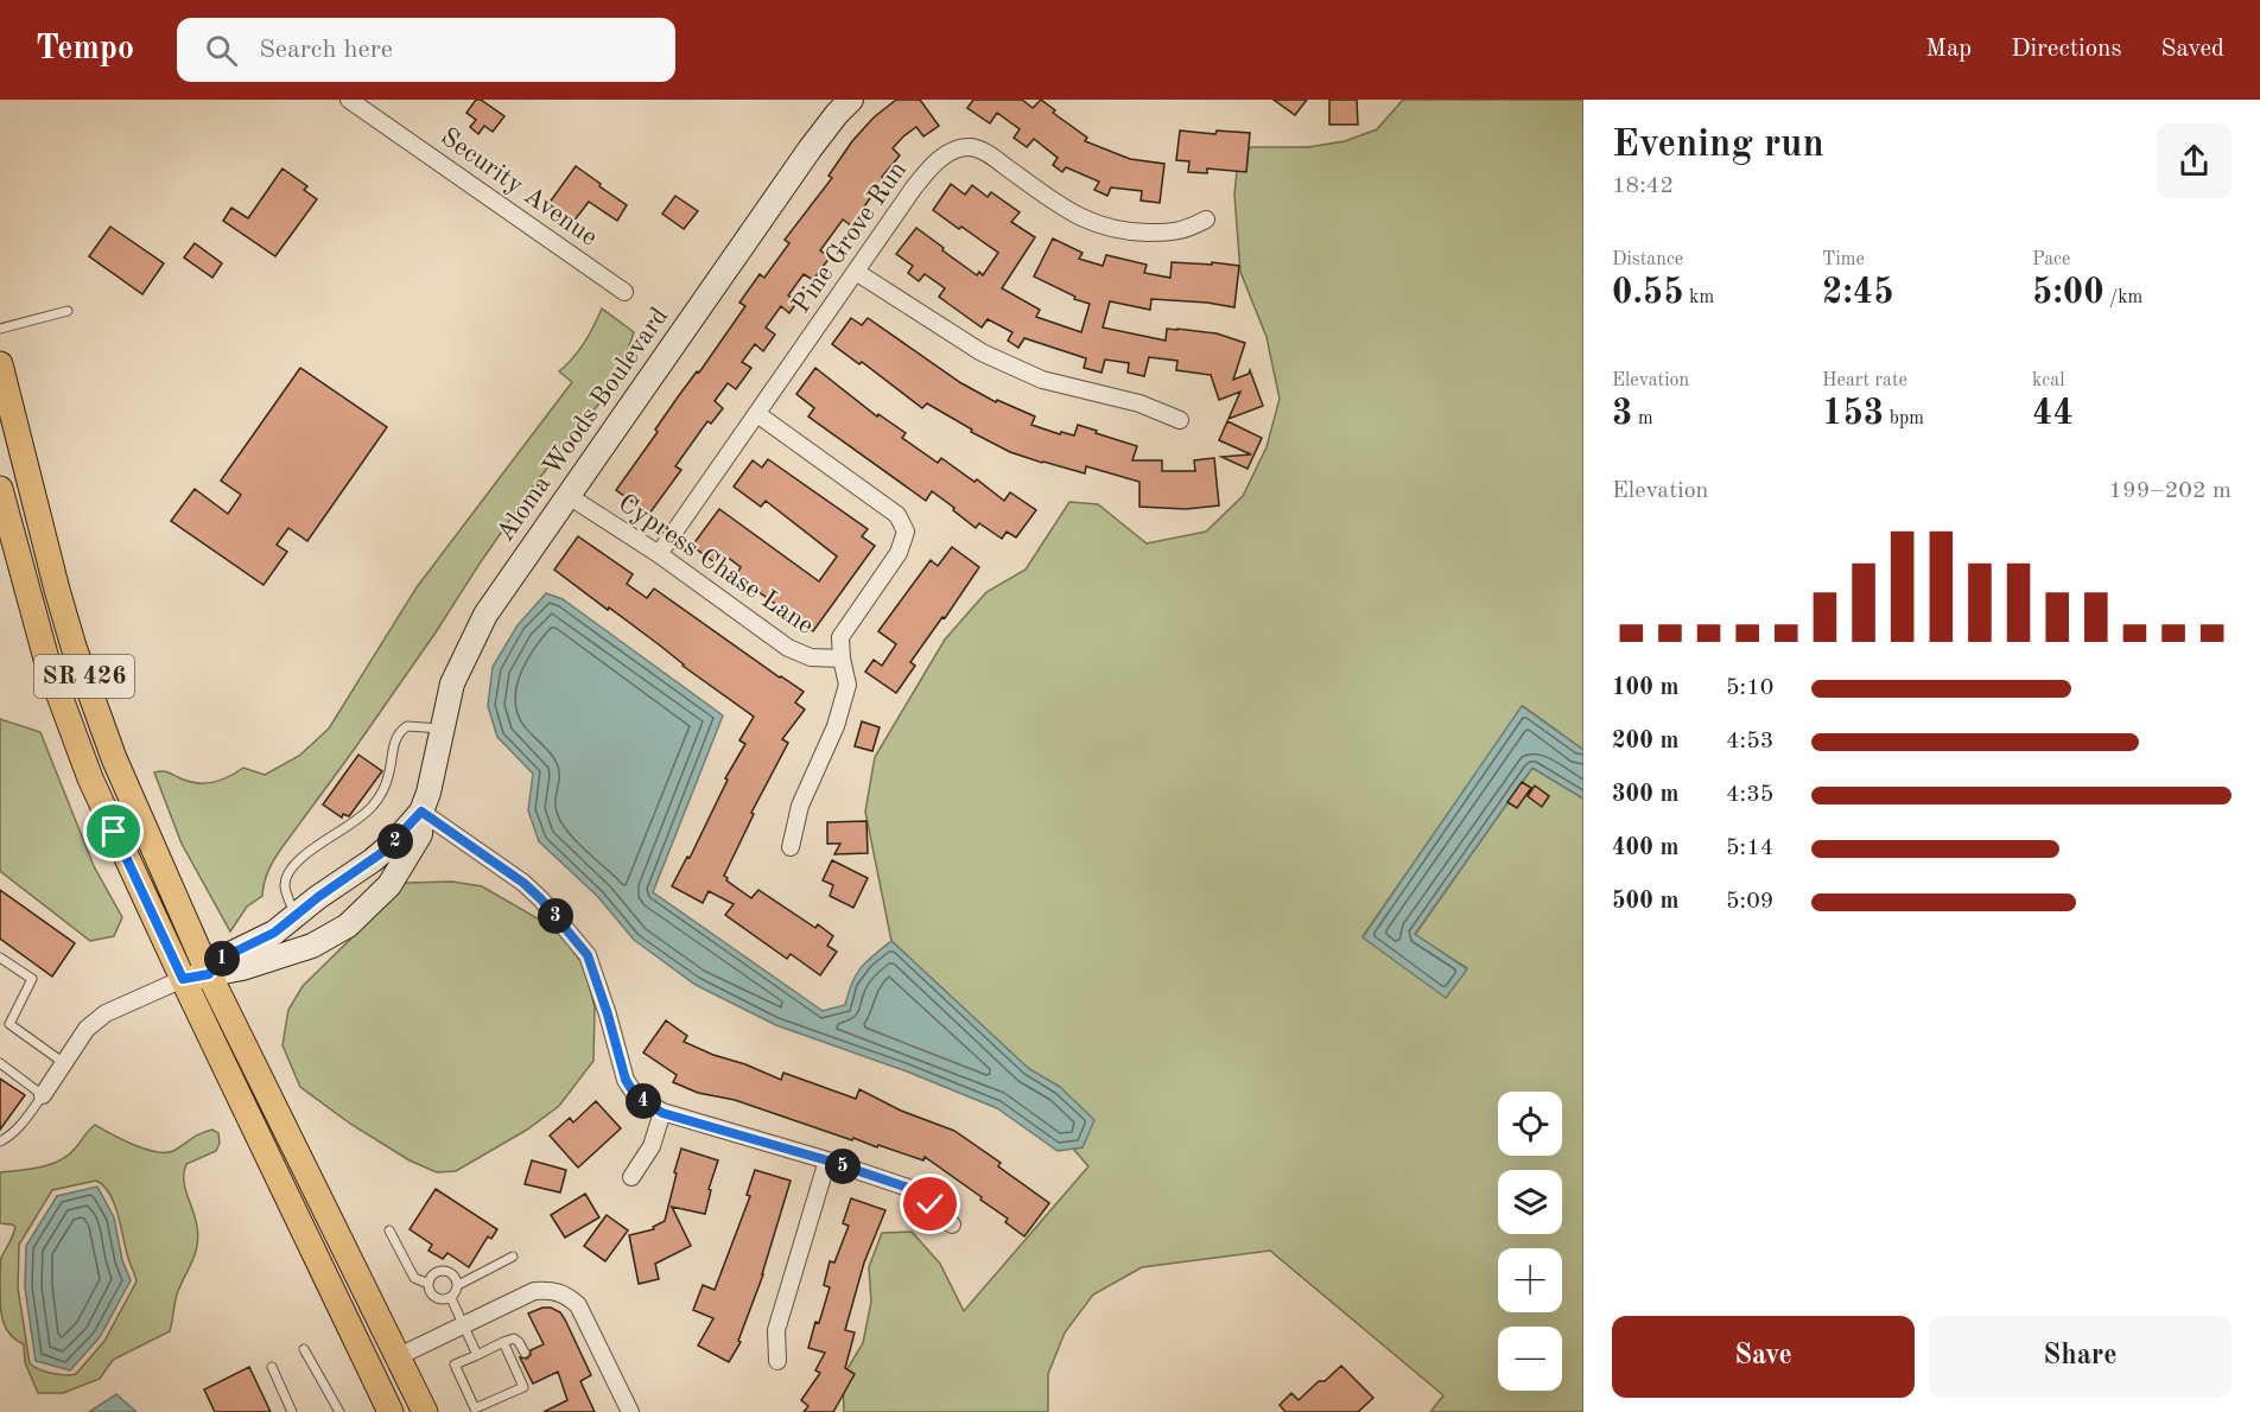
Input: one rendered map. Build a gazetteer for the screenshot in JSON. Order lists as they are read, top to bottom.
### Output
{
  "streets": {
    "main road": ["SR 426"],
    "street": [
      "Security Avenue",
      "Pine Grove Run",
      "Aloma Woods Boulevard",
      "Cypress Chase Lane"
    ]
  },
  "crossings": [
    ["Pine Grove Run", "Cypress Chase Lane"],
    ["Aloma Woods Boulevard", "Cypress Chase Lane"],
    ["Aloma Woods Boulevard", "SR 426"]
  ],
  "page": {
    "header": "Tempo",
    "search": "Search here",
    "nav": ["Map", "Directions", "Saved"],
    "heading": ["Evening run", "18:42"],
    "stats": [
      ["Distance", "0.55 km"],
      ["Time", "2:45"],
      ["Pace", "5:00 /km"],
      ["Elevation", "3 m"],
      ["Heart rate", "153 bpm"],
      ["kcal", "44"]
    ],
    "chart": ["Elevation", "199–202 m"],
    "list": [
      {
        "name": "100 m",
        "note": "5:10"
      },
      {
        "name": "200 m",
        "note": "4:53"
      },
      {
        "name": "300 m",
        "note": "4:35"
      },
      {
        "name": "400 m",
        "note": "5:14"
      },
      {
        "name": "500 m",
        "note": "5:09"
      }
    ],
    "pins": [
      "2",
      "3",
      "1",
      "4",
      "5"
    ],
    "map_buttons": ["+", "−"],
    "buttons": ["Save", "Share"]
  }
}
